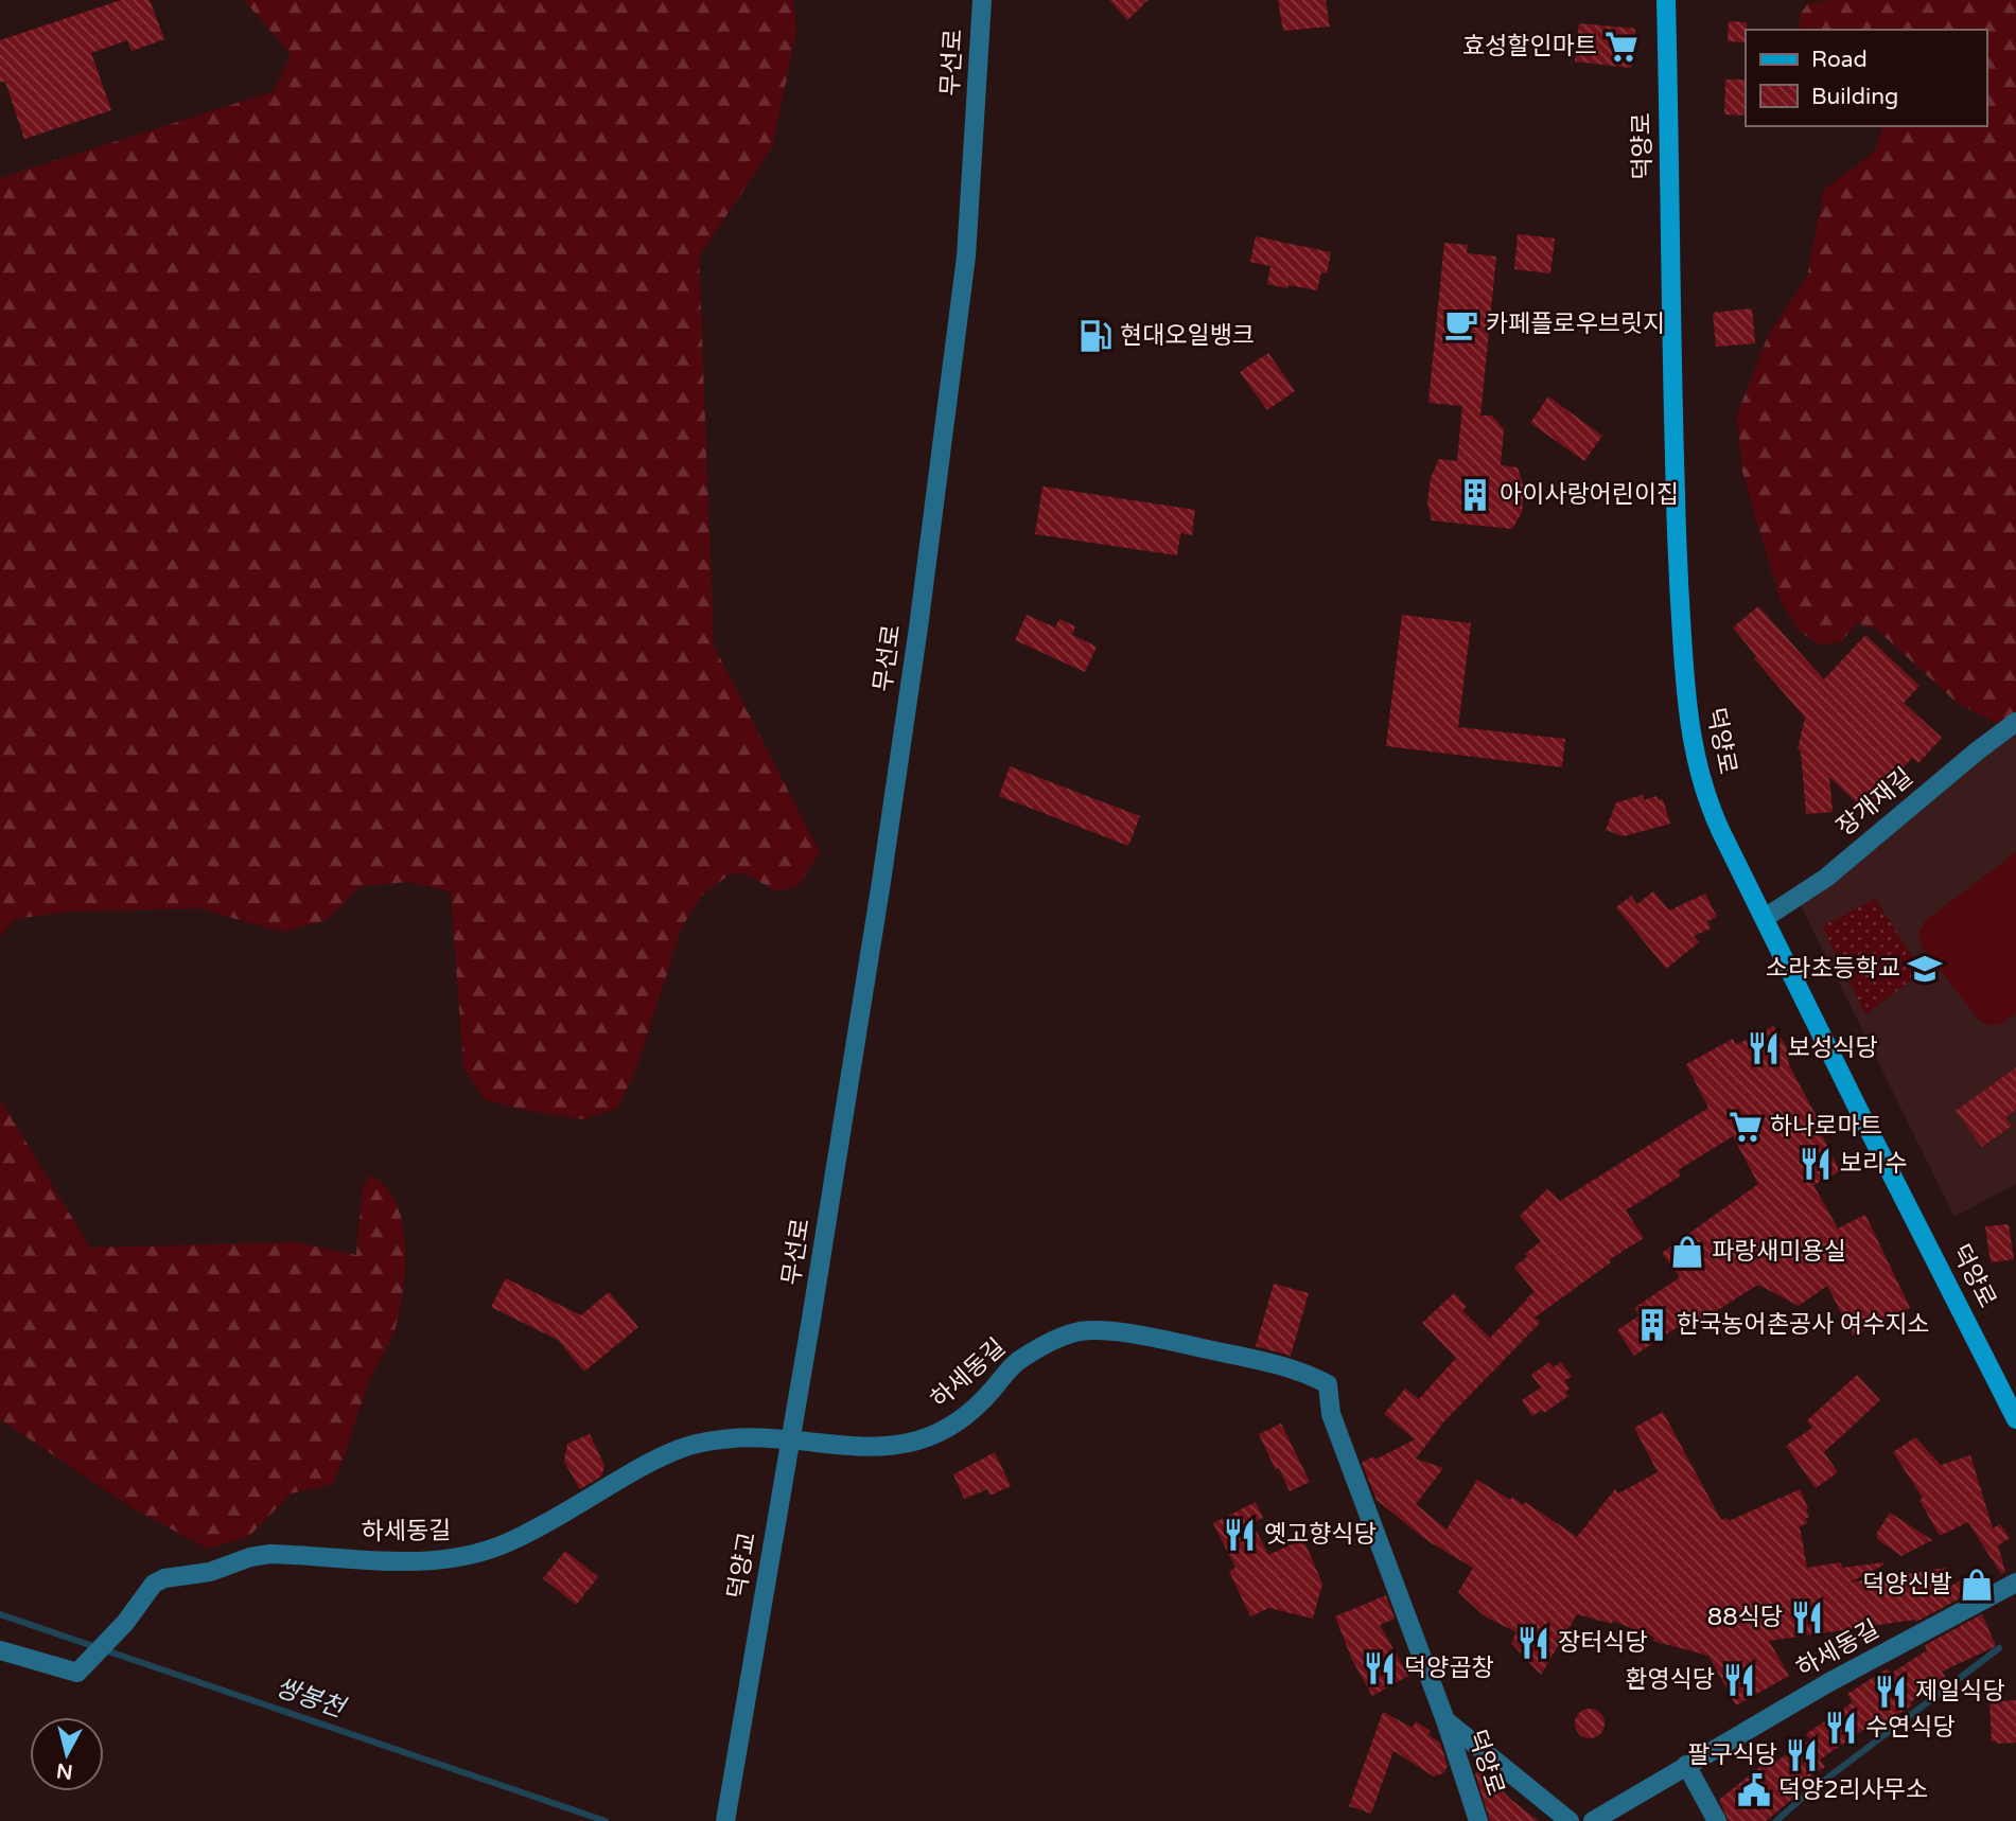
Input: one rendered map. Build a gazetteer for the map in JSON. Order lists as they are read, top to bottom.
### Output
{
  "streets": {
    "main road": ["덕양로"],
    "street": [
      "무선로",
      "장개재길",
      "하세동길",
      "덕양교"
    ]
  },
  "crossings": [
    ["무선로", "덕양교"],
    ["덕양로", "장개재길"],
    ["덕양로", "하세동길"]
  ],
  "water": ["쌍봉천"],
  "places": {
    "supermarket": ["효성할인마트", "하나로마트"],
    "cafe": ["카페플로우브릿지"],
    "fuel station": ["현대오일뱅크"],
    "building": ["아이사랑어린이집", "한국농어촌공사 여수지소"],
    "school or university": ["소라초등학교"],
    "restaurant": [
      "보성식당",
      "보리수",
      "옛고향식당",
      "88식당",
      "장터식당",
      "덕양곱창",
      "환영식당",
      "제일식당",
      "수연식당",
      "팔구식당"
    ],
    "shop": ["파랑새미용실", "덕양신발"],
    "public building": ["덕양2리사무소"]
  },
  "legend": ["Road", "Building"],
  "north": "bottom"
}
